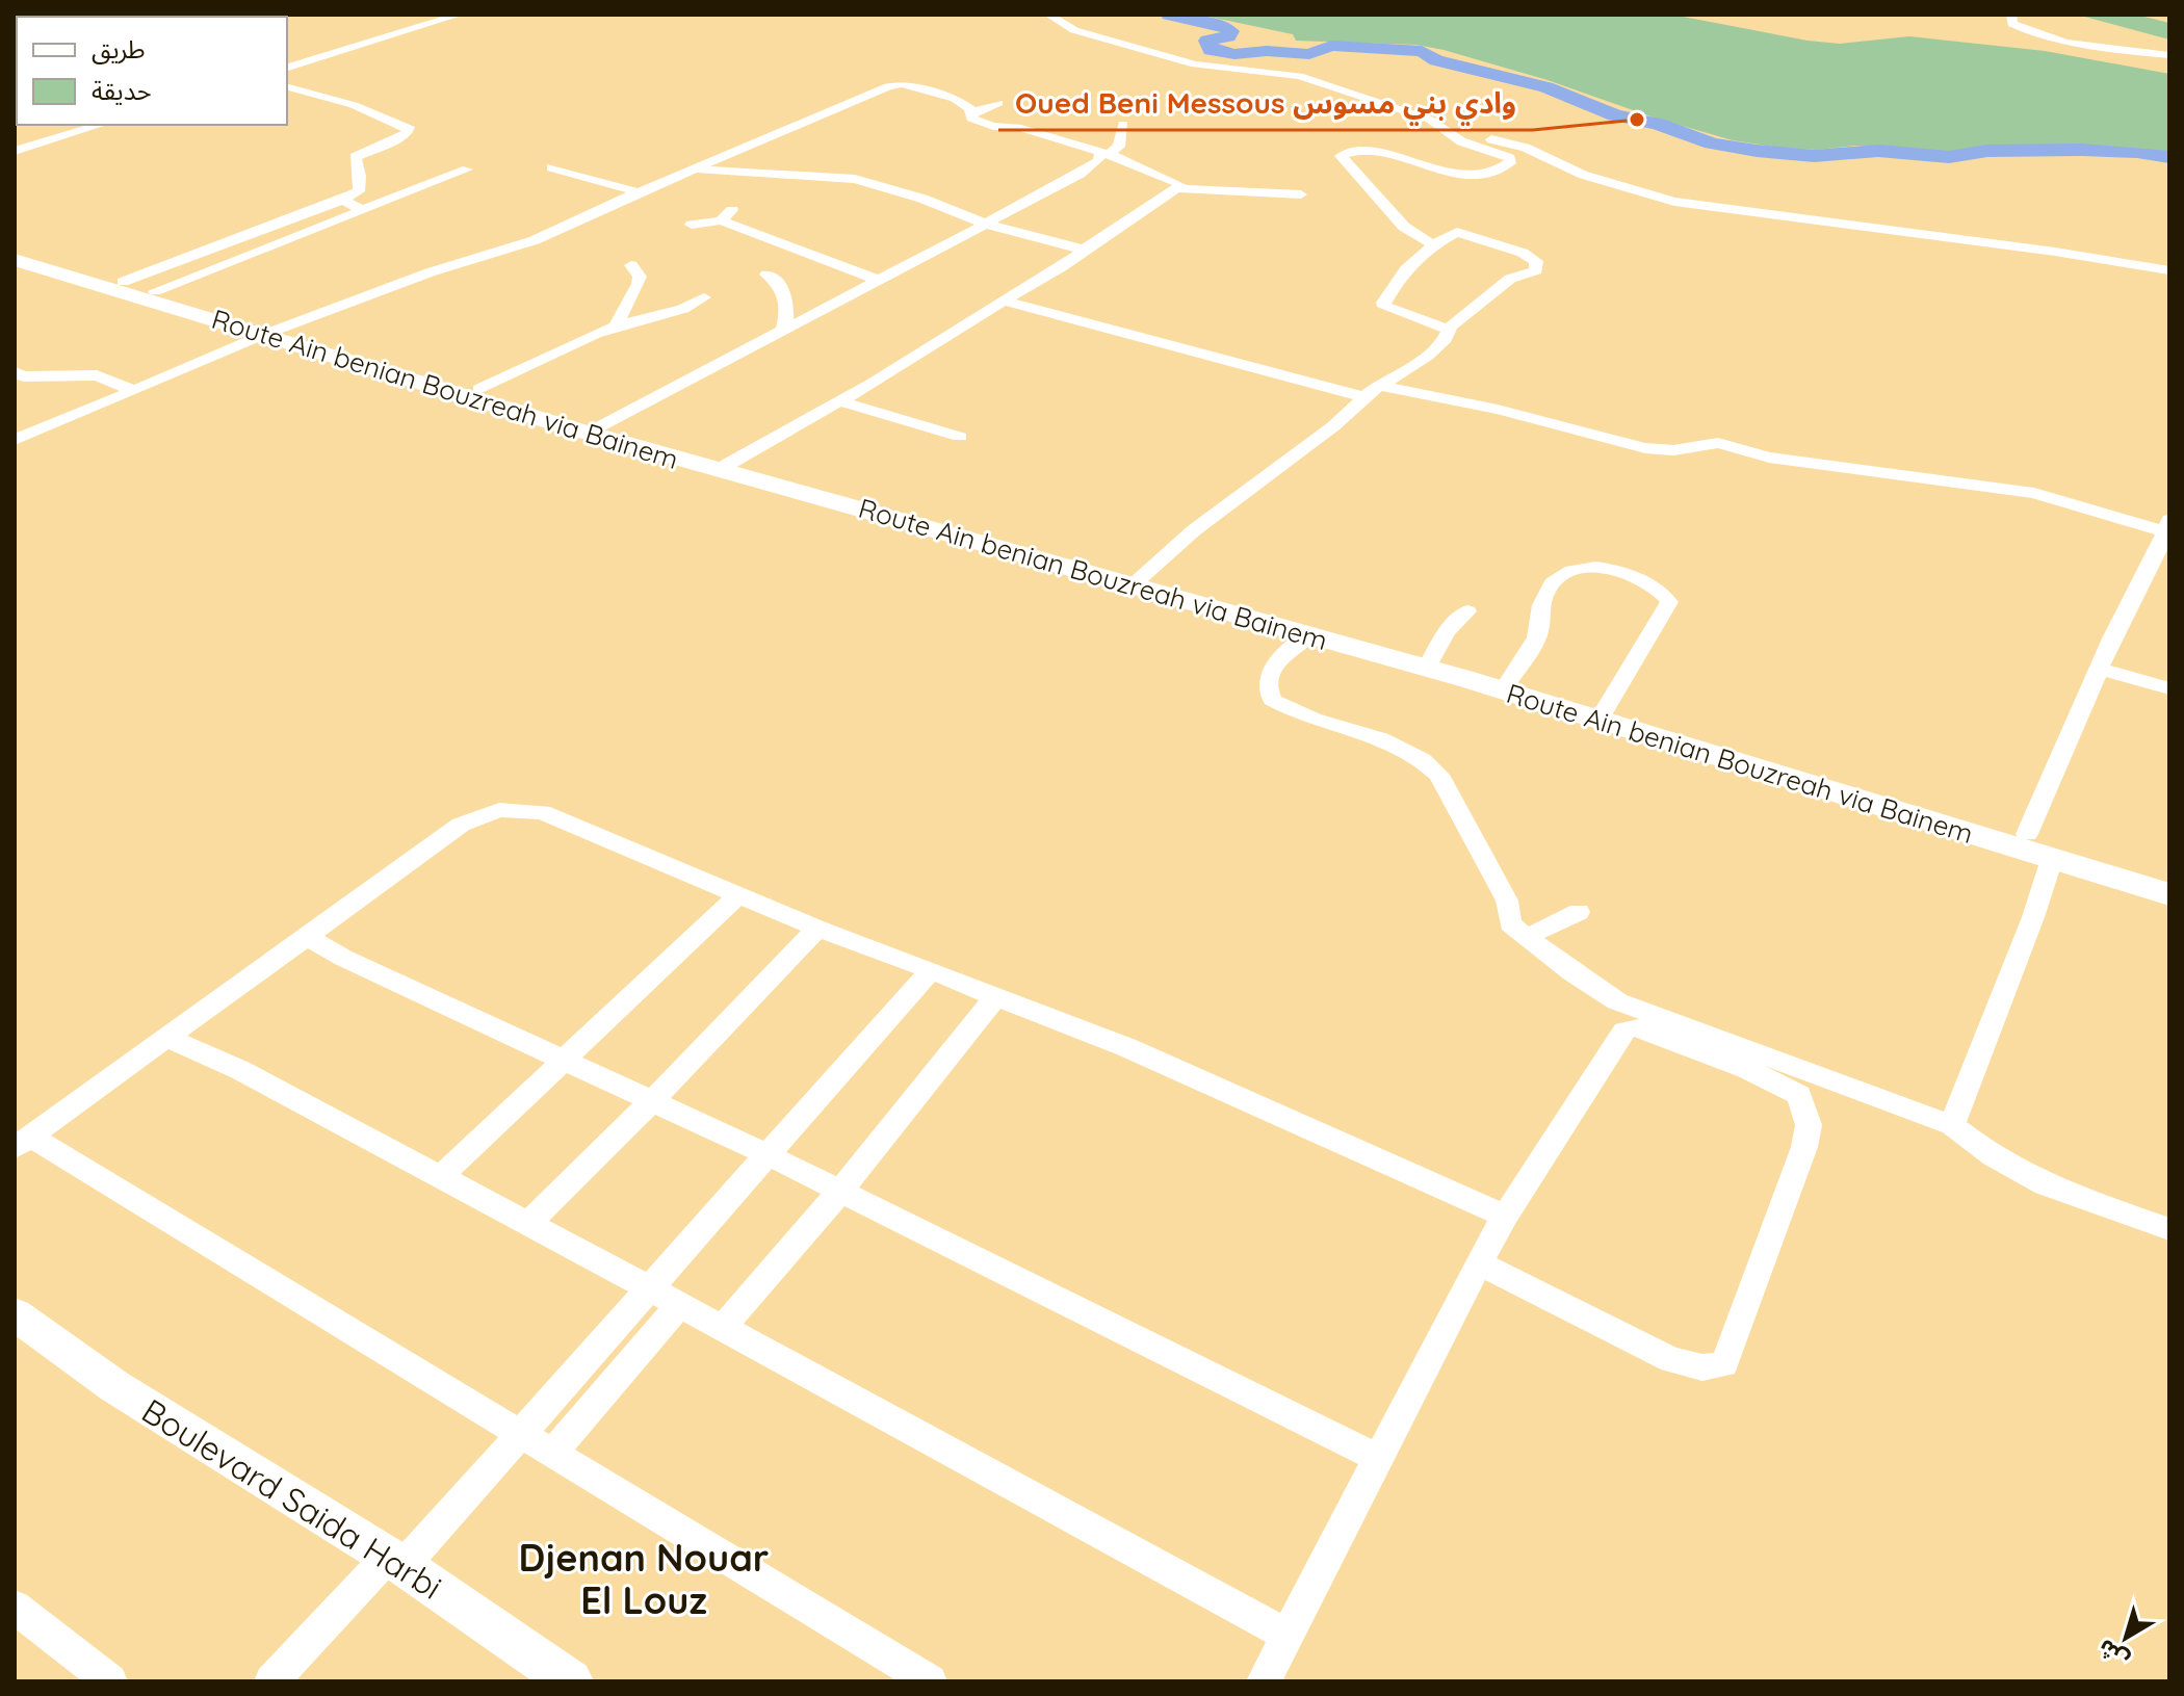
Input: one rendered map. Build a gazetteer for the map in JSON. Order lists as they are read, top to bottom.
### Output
{
  "streets": {
    "main road": ["Route Ain benian Bouzreah via Bainem"],
    "street": ["Boulevard Saida Harbi"]
  },
  "districts": ["Djenan Nouar El Louz"],
  "places": ["Oued Beni Messous وادي بني مسوس"],
  "legend": ["طريق", "حديقة"],
  "north": "bottom left"
}
